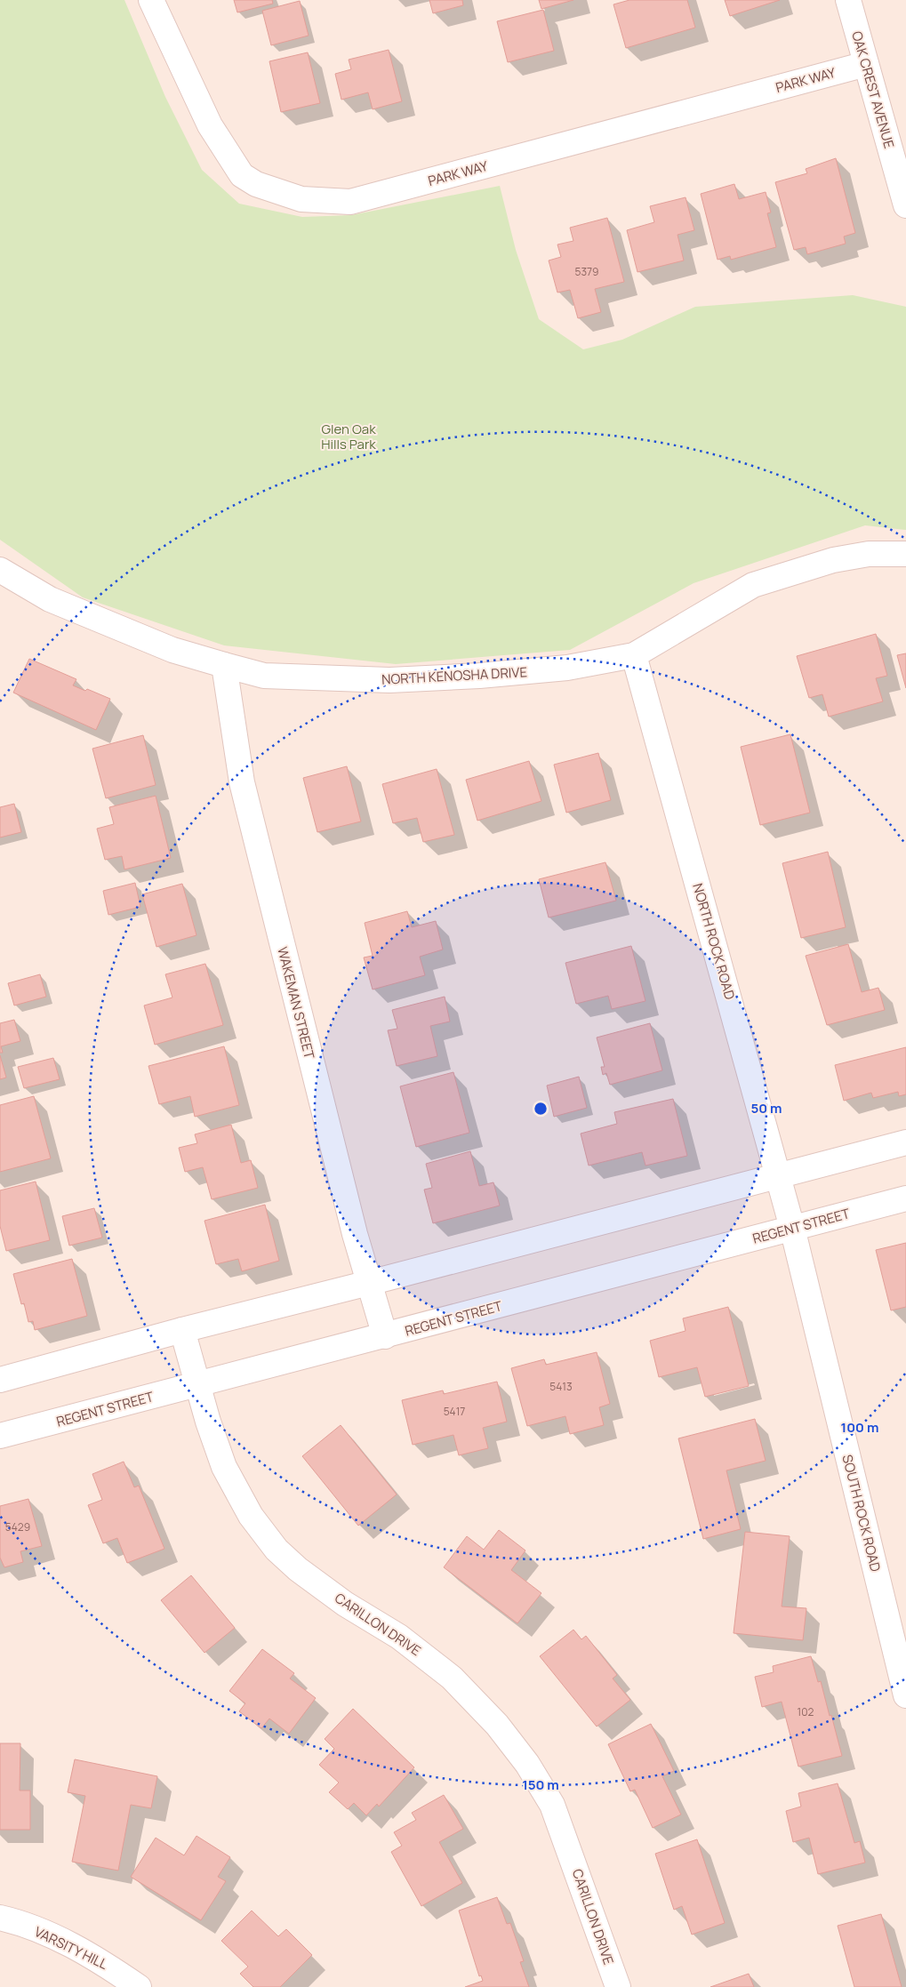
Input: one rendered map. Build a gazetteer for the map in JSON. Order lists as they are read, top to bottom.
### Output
{
  "streets": {
    "street": [
      "PARK WAY",
      "OAK CREST AVENUE",
      "NORTH KENOSHA DRIVE",
      "NORTH ROCK ROAD",
      "WAKEMAN STREET",
      "REGENT STREET",
      "SOUTH ROCK ROAD",
      "CARILLON DRIVE",
      "VARSITY HILL"
    ]
  },
  "crossings": [
    ["PARK WAY", "OAK CREST AVENUE"],
    ["NORTH KENOSHA DRIVE", "NORTH ROCK ROAD"],
    ["NORTH KENOSHA DRIVE", "WAKEMAN STREET"],
    ["NORTH ROCK ROAD", "REGENT STREET"],
    ["NORTH ROCK ROAD", "SOUTH ROCK ROAD"],
    ["WAKEMAN STREET", "REGENT STREET"],
    ["REGENT STREET", "SOUTH ROCK ROAD"],
    ["REGENT STREET", "CARILLON DRIVE"]
  ],
  "parks": ["Glen Oak Hills Park"],
  "house_numbers": [
    "5379",
    "5413",
    "5417",
    "5429",
    "102"
  ],
  "rings": ["50 m", "100 m", "150 m"]
}
